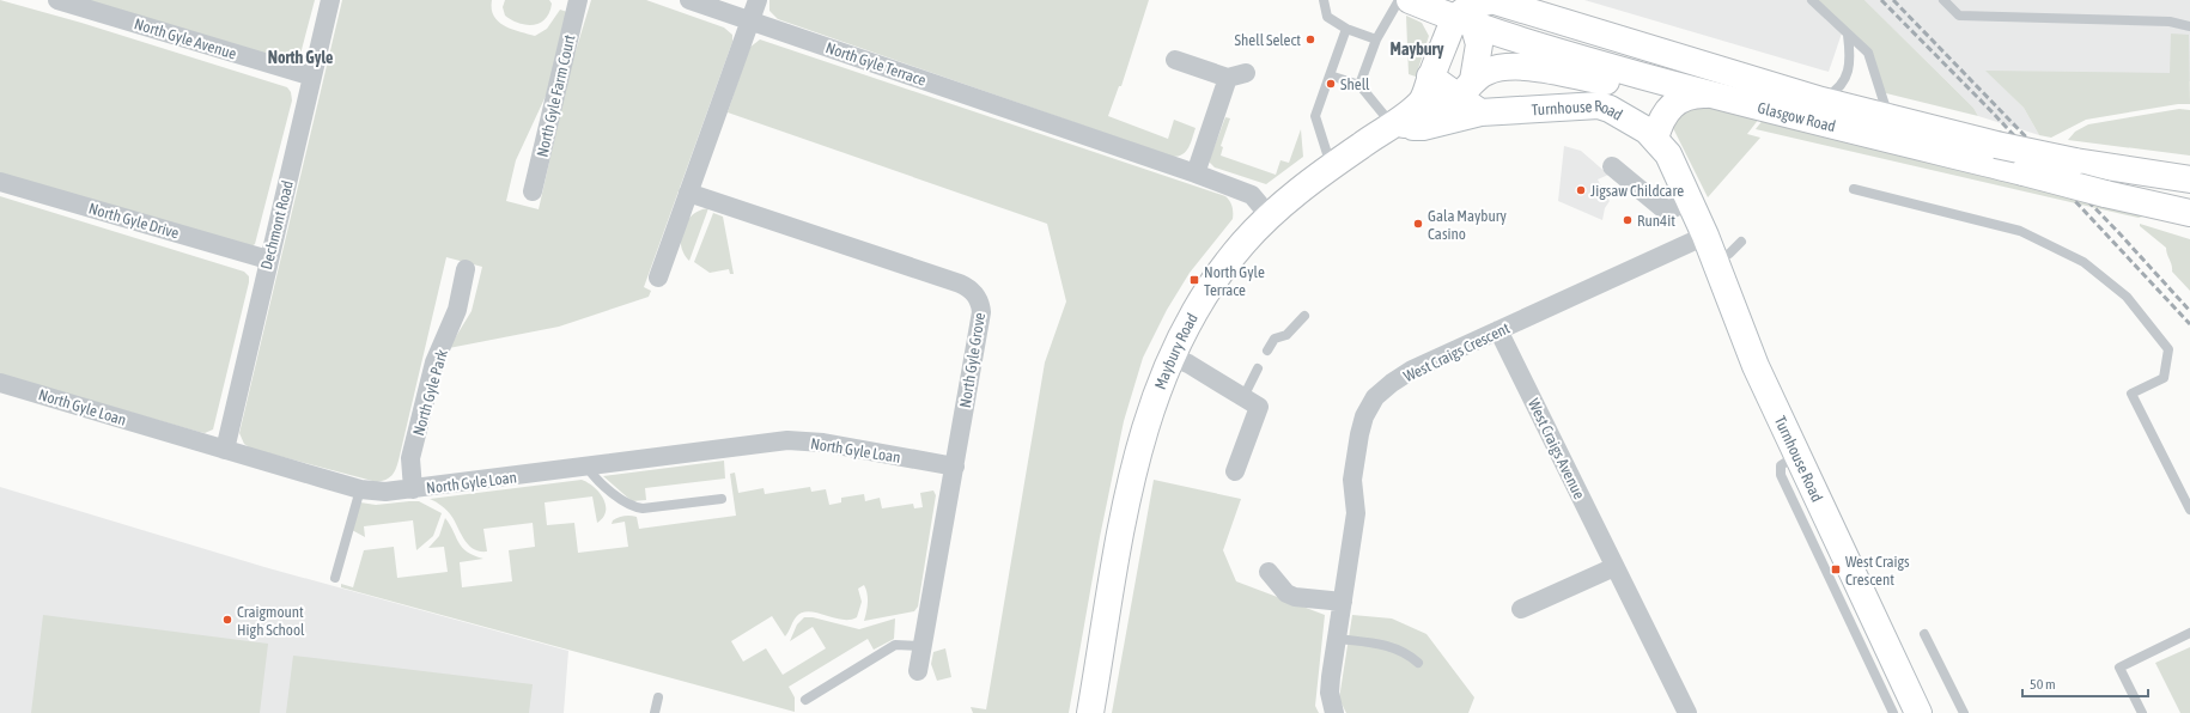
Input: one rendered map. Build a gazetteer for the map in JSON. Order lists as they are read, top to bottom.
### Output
{
  "streets": {
    "main road": ["Turnhouse Road", "Glasgow Road", "Maybury Road"],
    "street": [
      "North Gyle Avenue",
      "North Gyle Terrace",
      "North Gyle Farm Court",
      "North Gyle Drive",
      "Dechmont Road",
      "West Craigs Crescent",
      "North Gyle Grove",
      "North Gyle Park",
      "North Gyle Loan",
      "West Craigs Avenue"
    ]
  },
  "crossings": [
    ["North Gyle Avenue", "Dechmont Road"],
    ["North Gyle Terrace", "Maybury Road"],
    ["Turnhouse Road", "Maybury Road"],
    ["Turnhouse Road", "West Craigs Crescent"],
    ["Glasgow Road", "Maybury Road"],
    ["North Gyle Drive", "Dechmont Road"],
    ["Dechmont Road", "North Gyle Loan"],
    ["West Craigs Crescent", "West Craigs Avenue"],
    ["North Gyle Grove", "North Gyle Loan"],
    ["North Gyle Park", "North Gyle Loan"]
  ],
  "districts": ["Maybury", "North Gyle"],
  "places": {
    "other": [
      "Shell Select",
      "Shell",
      "Jigsaw Childcare",
      "Run4it",
      "Gala Maybury Casino",
      "Craigmount High School"
    ],
    "transit": ["North Gyle Terrace", "West Craigs Crescent"]
  },
  "scale_bar": "50 m"
}
